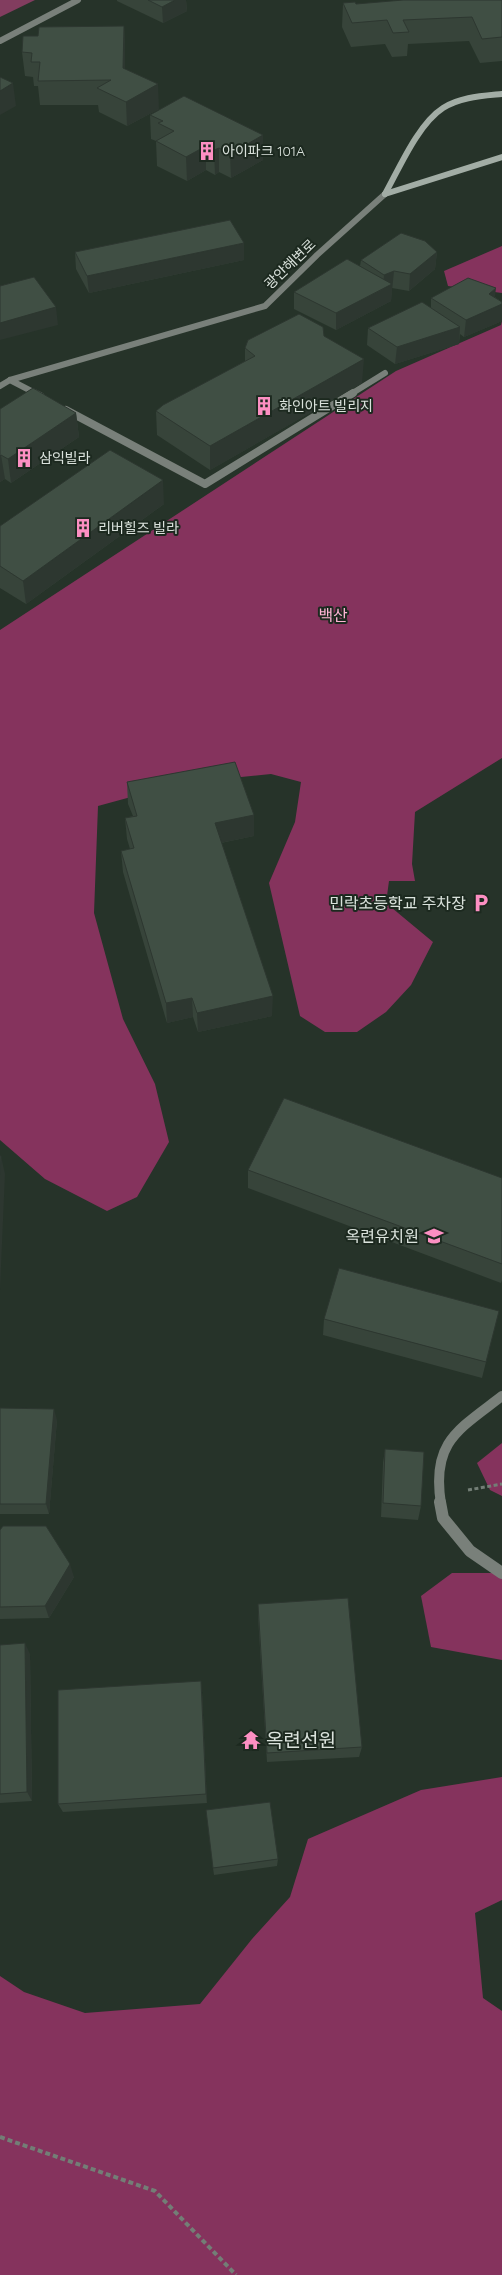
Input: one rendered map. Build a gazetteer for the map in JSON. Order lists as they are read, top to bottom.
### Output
{
  "streets": {
    "main road": ["광안해변로"]
  },
  "parks": ["백산"],
  "places": {
    "building": [
      "아이파크 101A",
      "화인아트 빌리지",
      "삼익빌라",
      "리버힐즈 빌라"
    ],
    "parking": ["민락초등학교 주차장"],
    "school or university": ["옥련유치원"],
    "temple": ["옥련선원"]
  }
}
